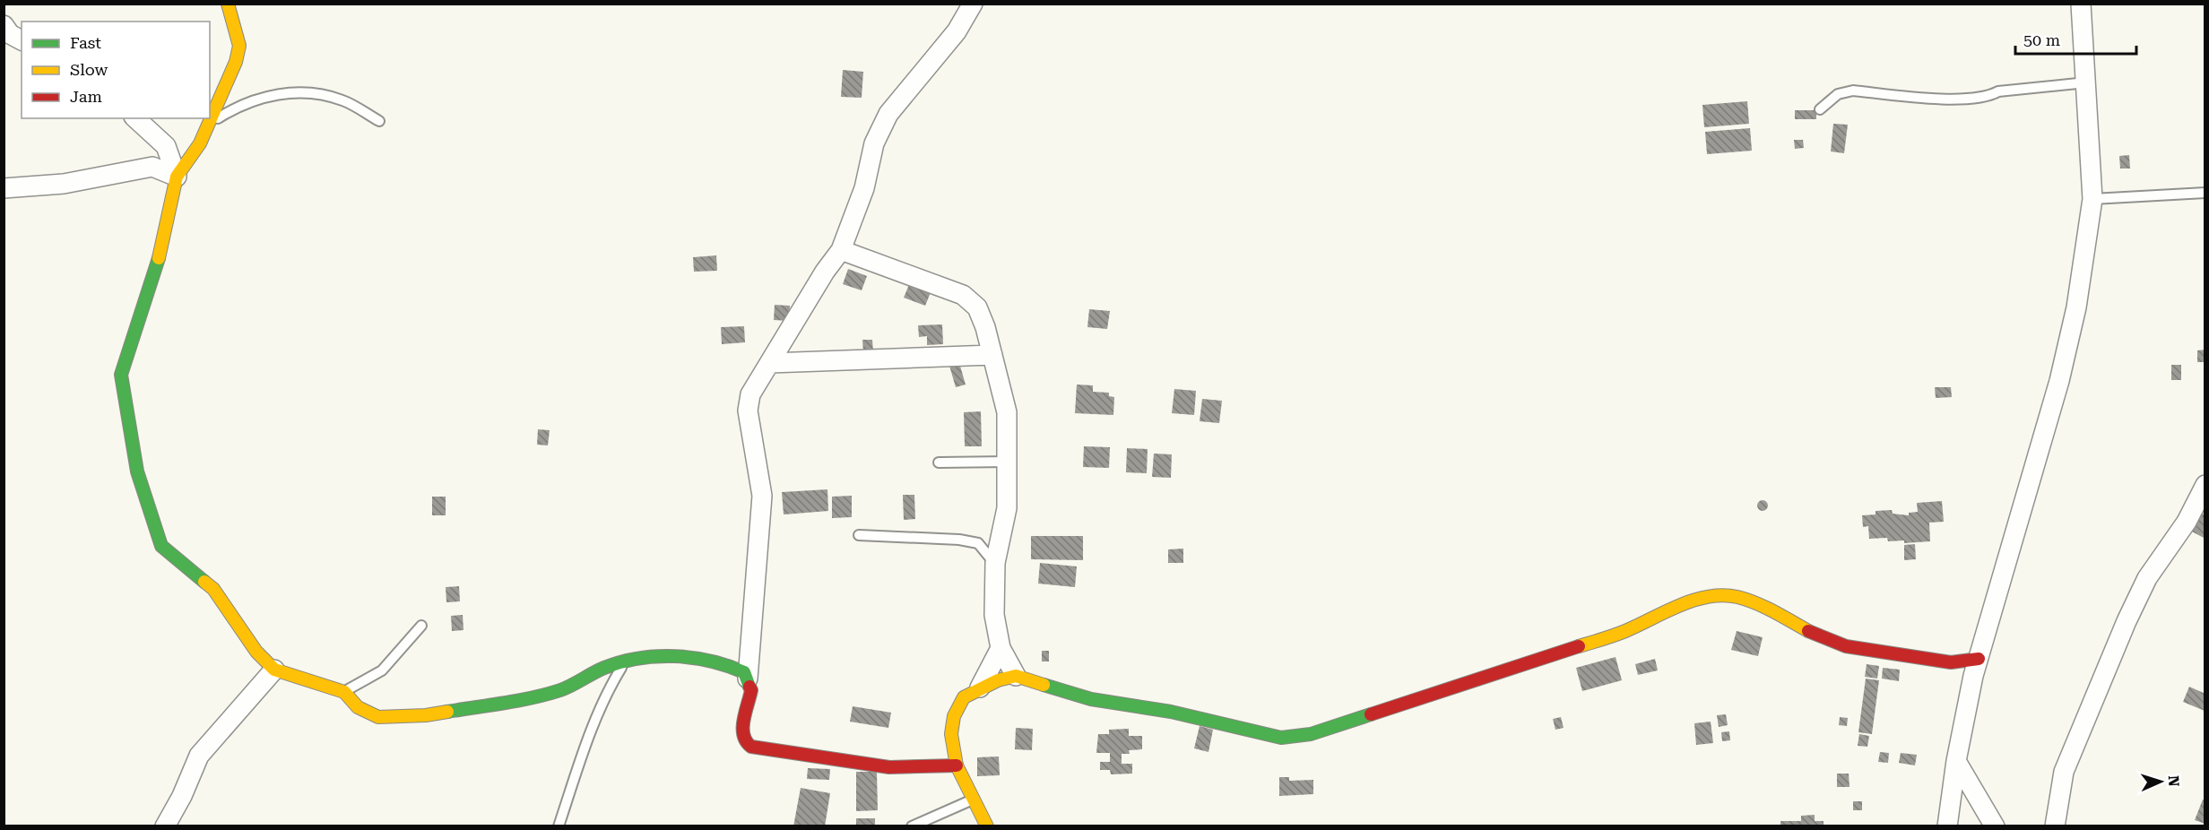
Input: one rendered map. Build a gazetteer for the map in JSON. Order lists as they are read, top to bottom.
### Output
{
  "legend": ["Fast", "Slow", "Jam"],
  "scale_bar": "50 m",
  "north": "right"
}
